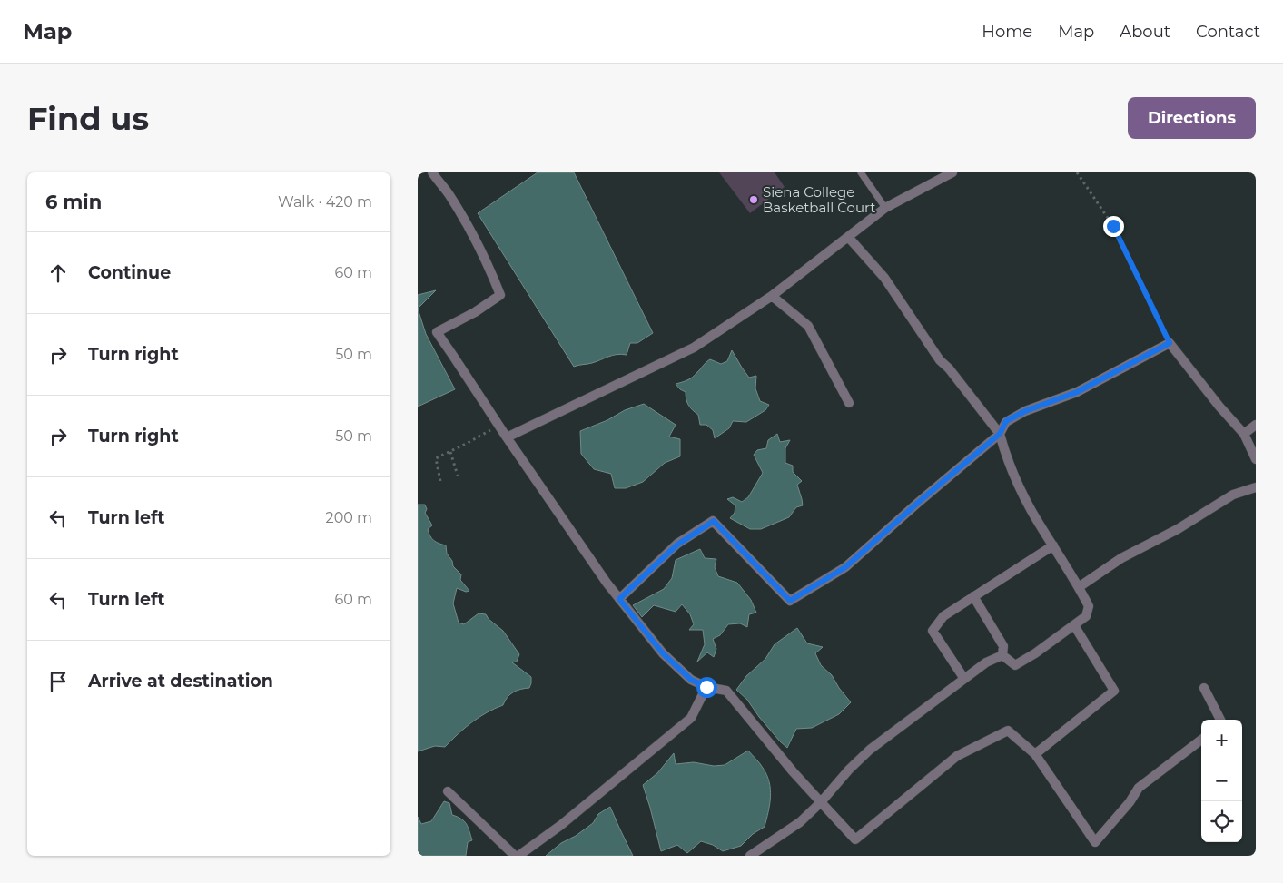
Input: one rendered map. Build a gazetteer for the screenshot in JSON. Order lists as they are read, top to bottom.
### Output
{
  "places": ["Siena College Basketball Court"],
  "page": {
    "header": "Map",
    "nav": [
      "Home",
      "Map",
      "About",
      "Contact"
    ],
    "buttons": "Directions",
    "title": "Find us",
    "heading": ["6 min", "Walk · 420 m"],
    "list": [
      ["Continue", "60 m"],
      ["Turn right", "50 m"],
      ["Turn right", "50 m"],
      ["Turn left", "200 m"],
      ["Turn left", "60 m"],
      "Arrive at destination"
    ],
    "map_buttons": ["+", "−"]
  }
}
